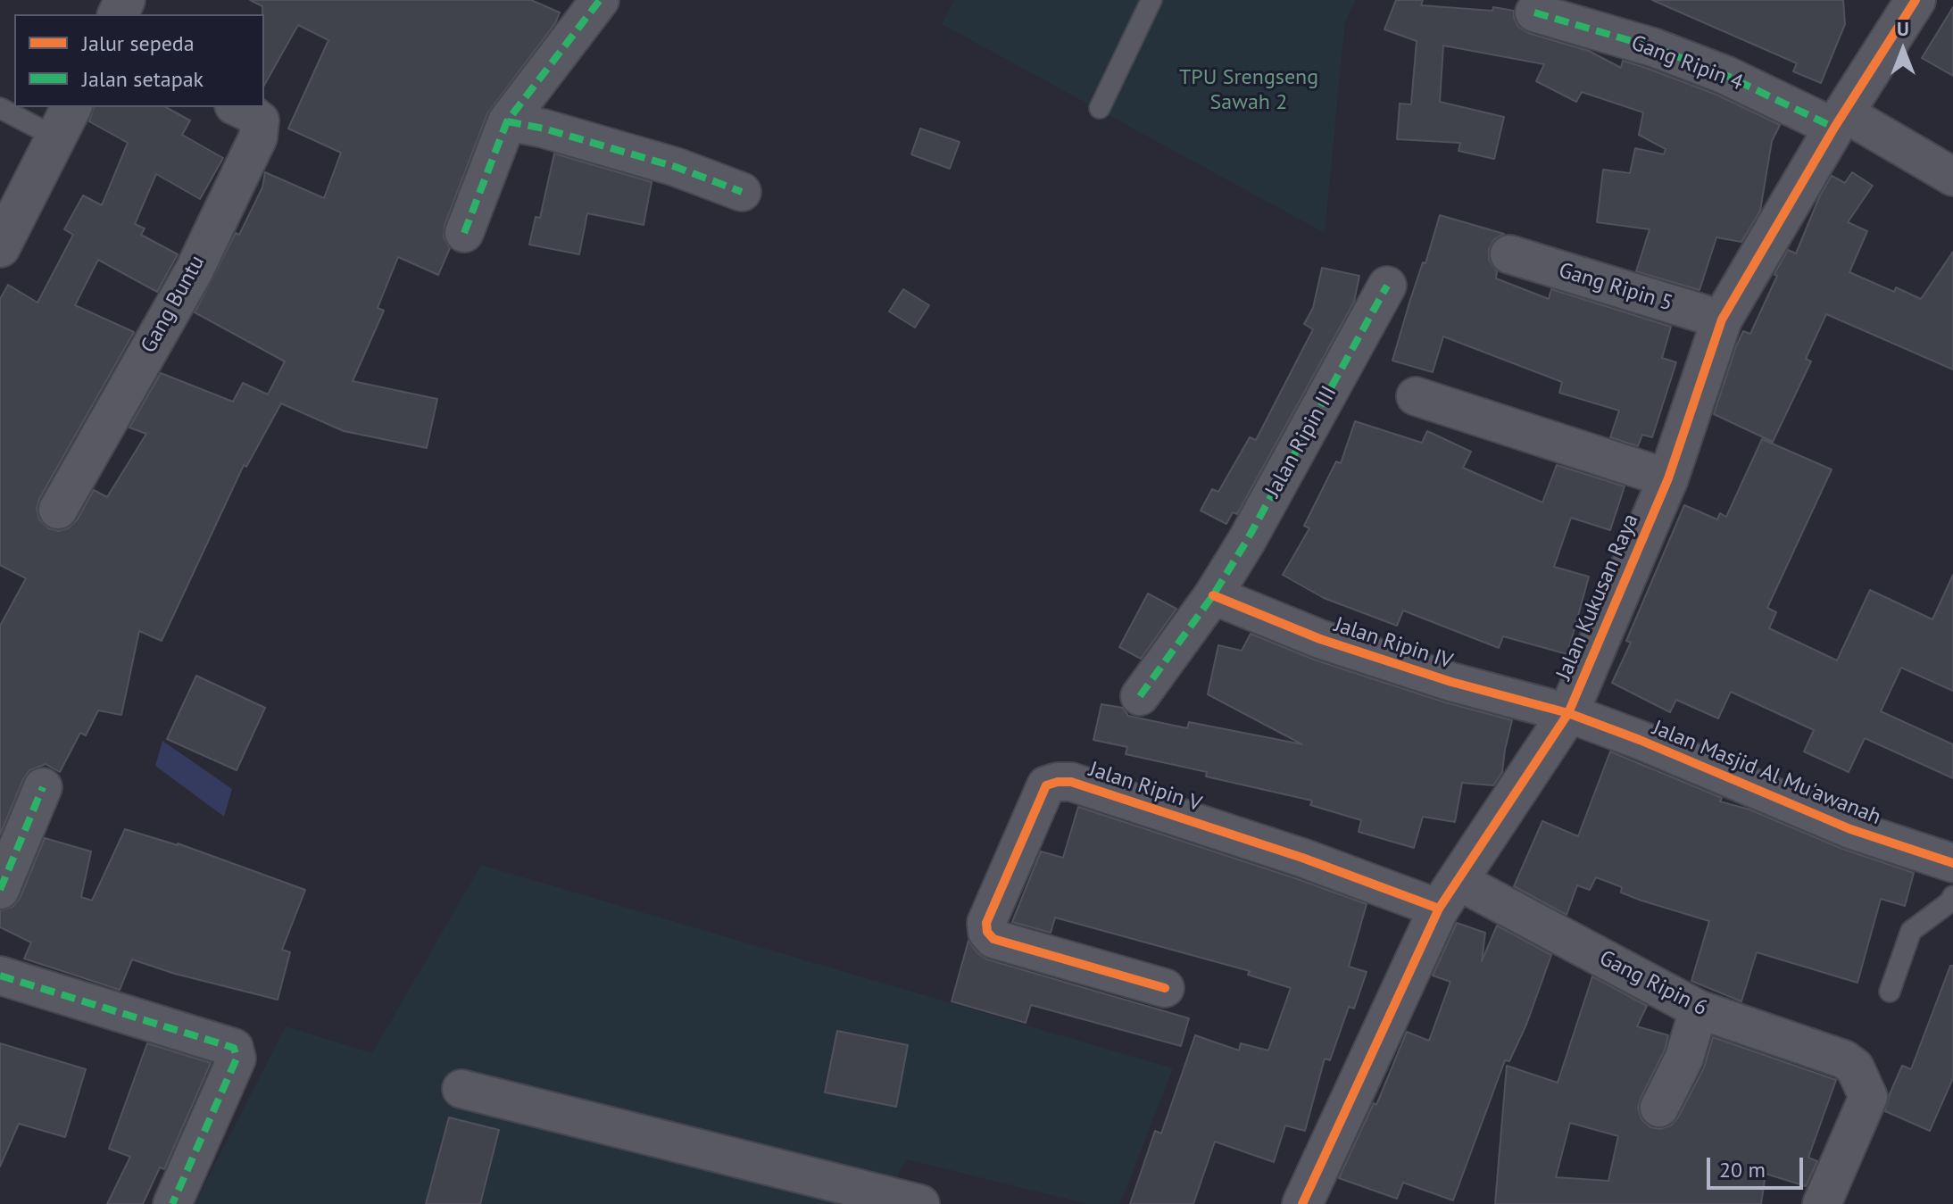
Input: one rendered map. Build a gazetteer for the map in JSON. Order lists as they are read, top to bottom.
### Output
{
  "streets": {
    "street": [
      "Gang Ripin 4",
      "Gang Ripin 5",
      "Gang Buntu",
      "Jalan Ripin III",
      "Jalan Kukusan Raya",
      "Jalan Ripin IV",
      "Jalan Masjid Al Mu'awanah",
      "Jalan Ripin V",
      "Gang Ripin 6"
    ]
  },
  "crossings": [
    ["Gang Ripin 4", "Jalan Kukusan Raya"],
    ["Gang Ripin 5", "Jalan Kukusan Raya"],
    ["Jalan Ripin III", "Jalan Ripin IV"],
    ["Jalan Kukusan Raya", "Jalan Ripin IV"],
    ["Jalan Kukusan Raya", "Jalan Masjid Al Mu'awanah"],
    ["Jalan Kukusan Raya", "Jalan Ripin V"],
    ["Jalan Kukusan Raya", "Gang Ripin 6"],
    ["Jalan Ripin IV", "Jalan Masjid Al Mu'awanah"],
    ["Jalan Ripin V", "Gang Ripin 6"]
  ],
  "parks": ["TPU Srengseng Sawah 2"],
  "legend": ["Jalur sepeda", "Jalan setapak"],
  "scale_bar": "20 m",
  "north": "top"
}
